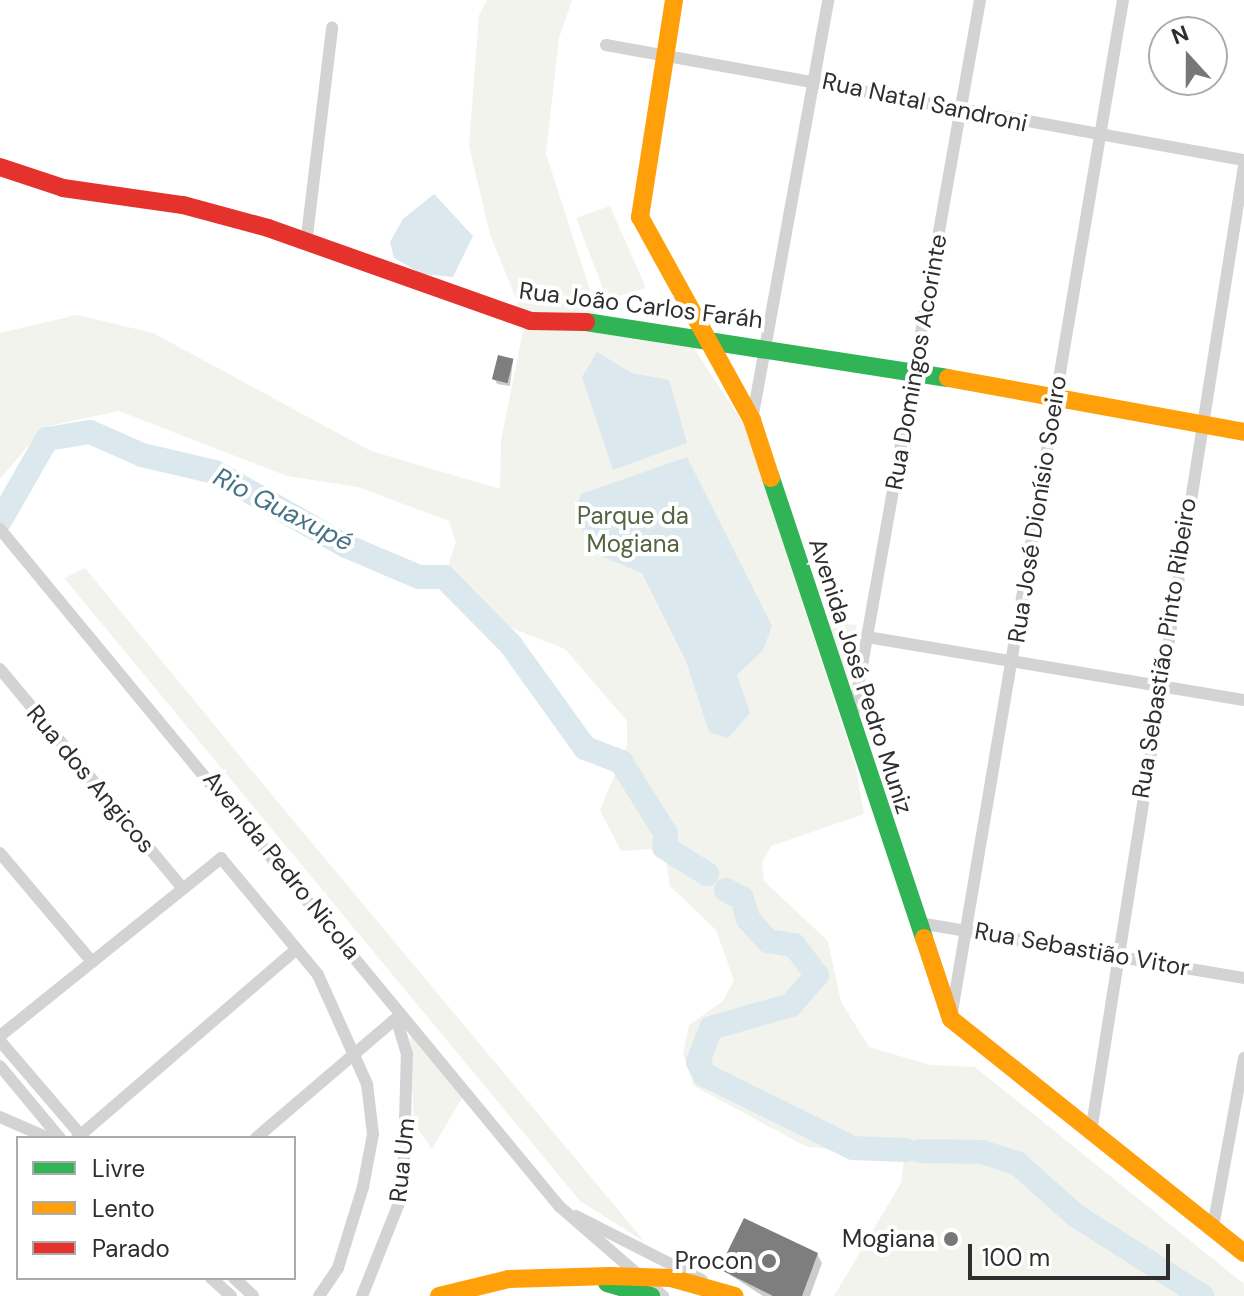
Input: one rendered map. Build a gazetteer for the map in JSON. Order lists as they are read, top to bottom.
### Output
{
  "streets": {
    "street": [
      "Rua Natal Sandroni",
      "Rua João Carlos Faráh",
      "Rua Domingos Acorinte",
      "Rua José Dionísio Soeiro",
      "Rua Sebastião Pinto Ribeiro",
      "Avenida José Pedro Muniz",
      "Rua dos Angicos",
      "Avenida Pedro Nicola",
      "Rua Sebastião Vitor",
      "Rua Um"
    ]
  },
  "crossings": [
    ["Rua Natal Sandroni", "Rua Domingos Acorinte"],
    ["Rua Natal Sandroni", "Rua José Dionísio Soeiro"],
    ["Rua Natal Sandroni", "Rua Sebastião Pinto Ribeiro"],
    ["Rua Natal Sandroni", "Avenida José Pedro Muniz"],
    ["Rua João Carlos Faráh", "Rua Domingos Acorinte"],
    ["Rua João Carlos Faráh", "Rua José Dionísio Soeiro"],
    ["Rua João Carlos Faráh", "Rua Sebastião Pinto Ribeiro"],
    ["Rua João Carlos Faráh", "Avenida José Pedro Muniz"],
    ["Rua Domingos Acorinte", "Avenida José Pedro Muniz"],
    ["Rua José Dionísio Soeiro", "Avenida José Pedro Muniz"],
    ["Rua José Dionísio Soeiro", "Rua Sebastião Vitor"],
    ["Rua Sebastião Pinto Ribeiro", "Rua Sebastião Vitor"],
    ["Avenida José Pedro Muniz", "Rua Sebastião Vitor"],
    ["Avenida Pedro Nicola", "Rua Um"]
  ],
  "water": ["Rio Guaxupé"],
  "parks": ["Parque da Mogiana"],
  "places": ["Mogiana", "Procon"],
  "legend": ["Livre", "Lento", "Parado"],
  "scale_bar": "100 m",
  "north": "top"
}
